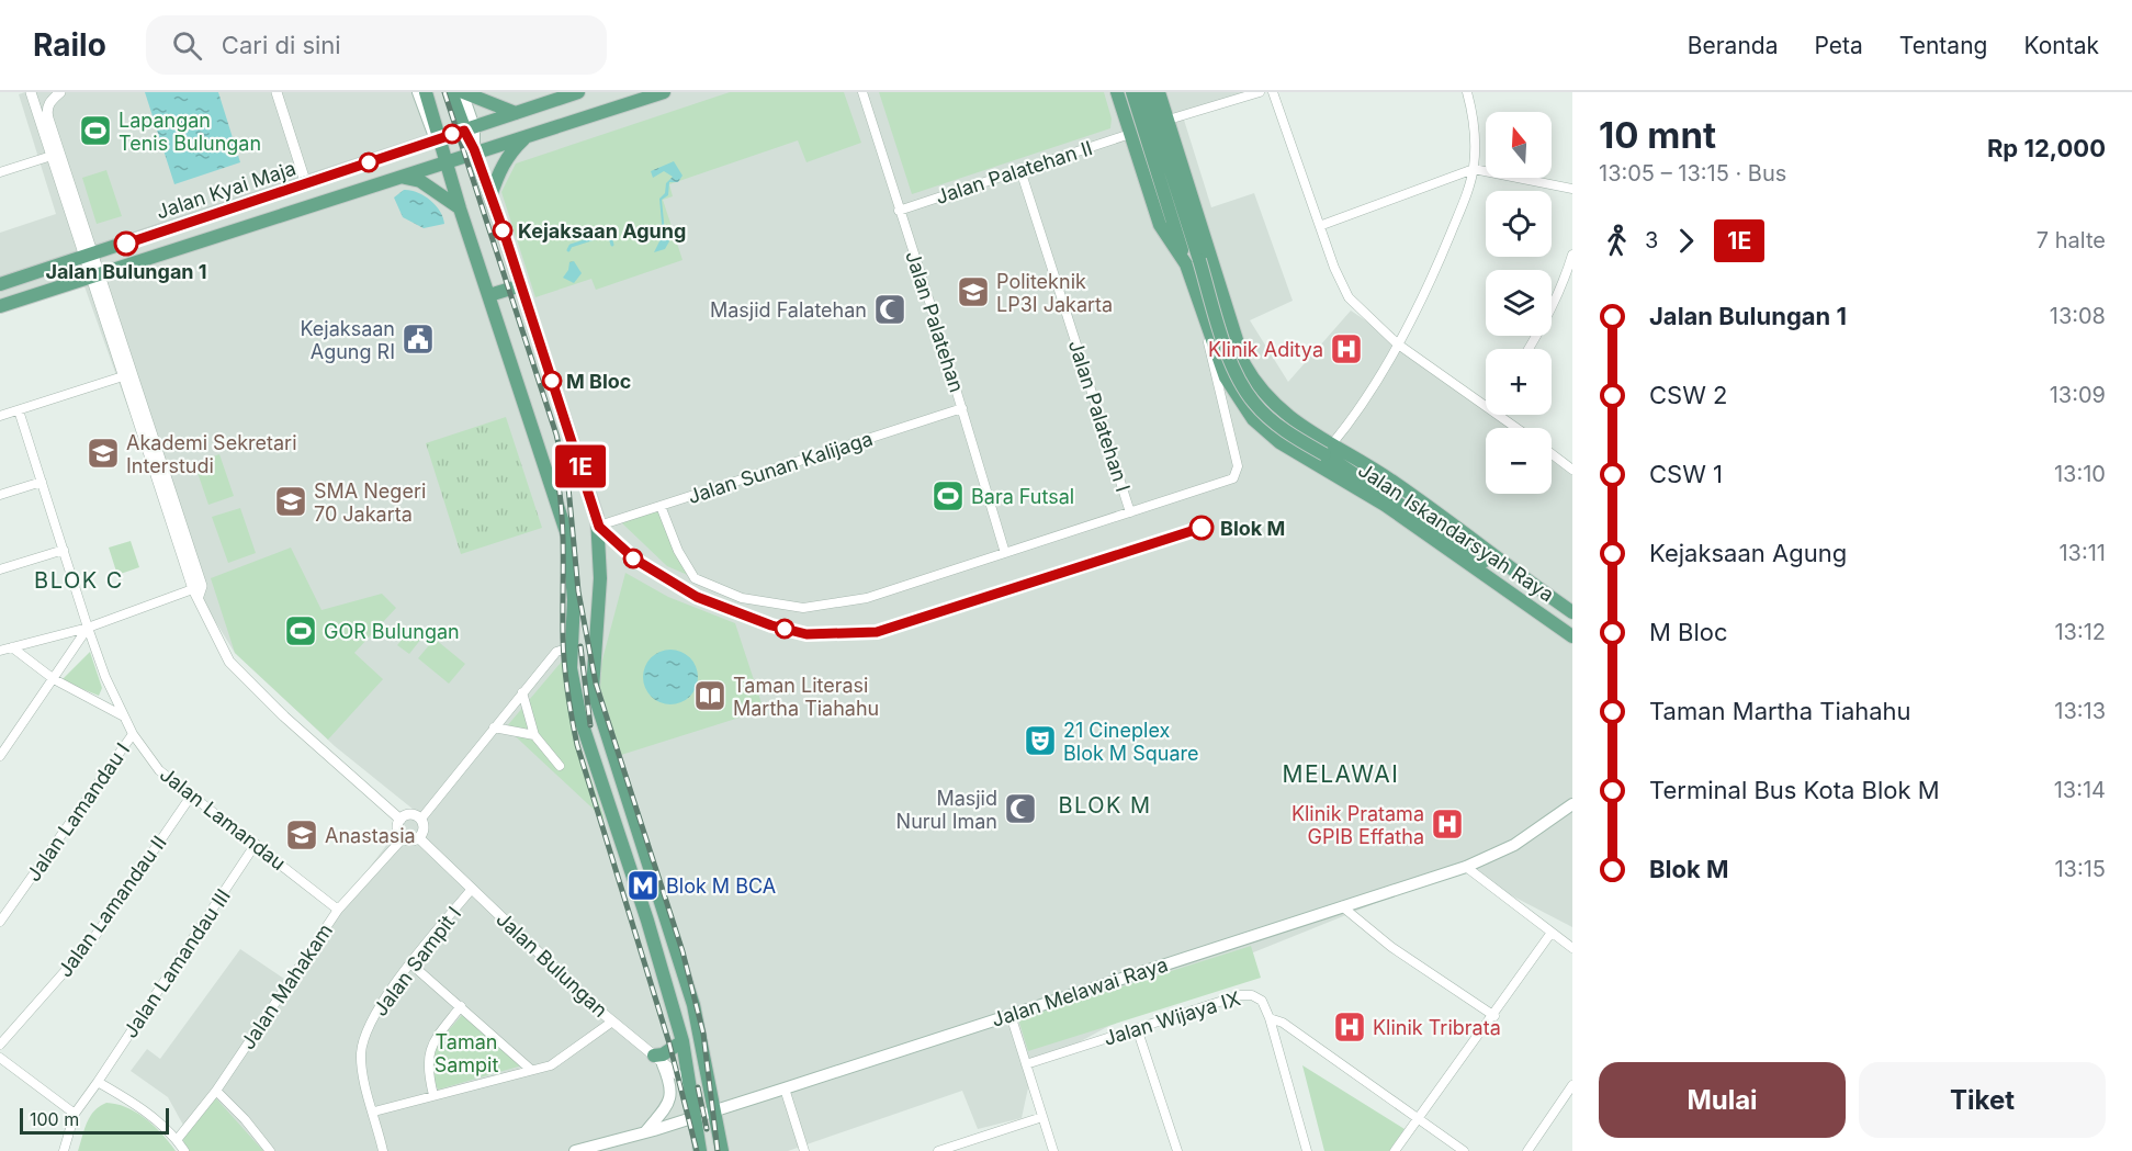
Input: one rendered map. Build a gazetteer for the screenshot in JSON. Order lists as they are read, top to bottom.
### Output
{
  "streets": {
    "main road": ["Jalan Kyai Maja", "Jalan Iskandarsyah Raya", "Jalan Melawai Raya"],
    "street": [
      "Jalan Palatehan II",
      "Jalan Palatehan",
      "Jalan Palatehan I",
      "Jalan Sunan Kalijaga",
      "Jalan Lamandau I",
      "Jalan Lamandau",
      "Jalan Lamandau II",
      "Jalan Sampit I",
      "Jalan Lamandau III",
      "Jalan Bulungan",
      "Jalan Mahakam",
      "Jalan Wijaya IX"
    ]
  },
  "crossings": [
    ["Jalan Palatehan II", "Jalan Palatehan"],
    ["Jalan Palatehan II", "Jalan Palatehan I"],
    ["Jalan Palatehan", "Jalan Sunan Kalijaga"],
    ["Jalan Lamandau I", "Jalan Lamandau"],
    ["Jalan Lamandau", "Jalan Lamandau II"],
    ["Jalan Lamandau", "Jalan Lamandau III"],
    ["Jalan Lamandau", "Jalan Mahakam"],
    ["Jalan Sampit I", "Jalan Bulungan"],
    ["Jalan Bulungan", "Jalan Mahakam"]
  ],
  "districts": ["BLOK C", "MELAWAI", "BLOK M"],
  "parks": ["Taman Sampit"],
  "places": {
    "sports": ["Lapangan Tenis Bulungan", "Bara Futsal", "GOR Bulungan"],
    "other": [
      "Kejaksaan Agung",
      "Jalan Bulungan 1",
      "M Bloc",
      "Blok M"
    ],
    "school or university": [
      "Politeknik LP3I Jakarta",
      "Akademi Sekretari Interstudi",
      "SMA Negeri 70 Jakarta",
      "Anastasia"
    ],
    "mosque": ["Masjid Falatehan", "Masjid Nurul Iman"],
    "public building": ["Kejaksaan Agung RI"],
    "hospital": ["Klinik Aditya", "Klinik Pratama GPIB Effatha", "Klinik Tribrata"],
    "library": ["Taman Literasi Martha Tiahahu"],
    "theatre": ["21 Cineplex Blok M Square"],
    "metro station": ["Blok M BCA"]
  },
  "lines": ["bus line 1E"],
  "scale_bar": "100 m",
  "north": "top",
  "page": {
    "header": "Railo",
    "search": "Cari di sini",
    "nav": [
      "Beranda",
      "Peta",
      "Tentang",
      "Kontak"
    ],
    "on_map": "1E",
    "heading": ["10 mnt", "13:05 – 13:15 · Bus", "Rp 12,000"],
    "map_buttons": ["+", "−"],
    "legs": ["3", "1E", "7 halte"],
    "list": [
      {
        "name": "Jalan Bulungan 1",
        "value": "13:08"
      },
      {
        "name": "CSW 2",
        "value": "13:09"
      },
      {
        "name": "CSW 1",
        "value": "13:10"
      },
      {
        "name": "Kejaksaan Agung",
        "value": "13:11"
      },
      {
        "name": "M Bloc",
        "value": "13:12"
      },
      {
        "name": "Taman Martha Tiahahu",
        "value": "13:13"
      },
      {
        "name": "Terminal Bus Kota Blok M",
        "value": "13:14"
      },
      {
        "name": "Blok M",
        "value": "13:15"
      }
    ],
    "buttons": ["Mulai", "Tiket"],
    "scale": "100 m"
  }
}
